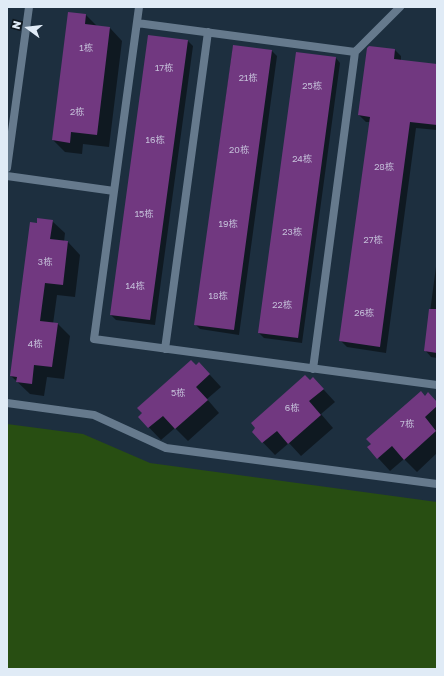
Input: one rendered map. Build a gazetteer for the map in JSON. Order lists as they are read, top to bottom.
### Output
{
  "house_numbers": [
    "1栋",
    "17栋",
    "21栋",
    "25栋",
    "2栋",
    "16栋",
    "20栋",
    "24栋",
    "28栋",
    "15栋",
    "19栋",
    "23栋",
    "27栋",
    "3栋",
    "14栋",
    "18栋",
    "22栋",
    "26栋",
    "4栋",
    "5栋",
    "6栋",
    "7栋"
  ],
  "north": "left"
}
